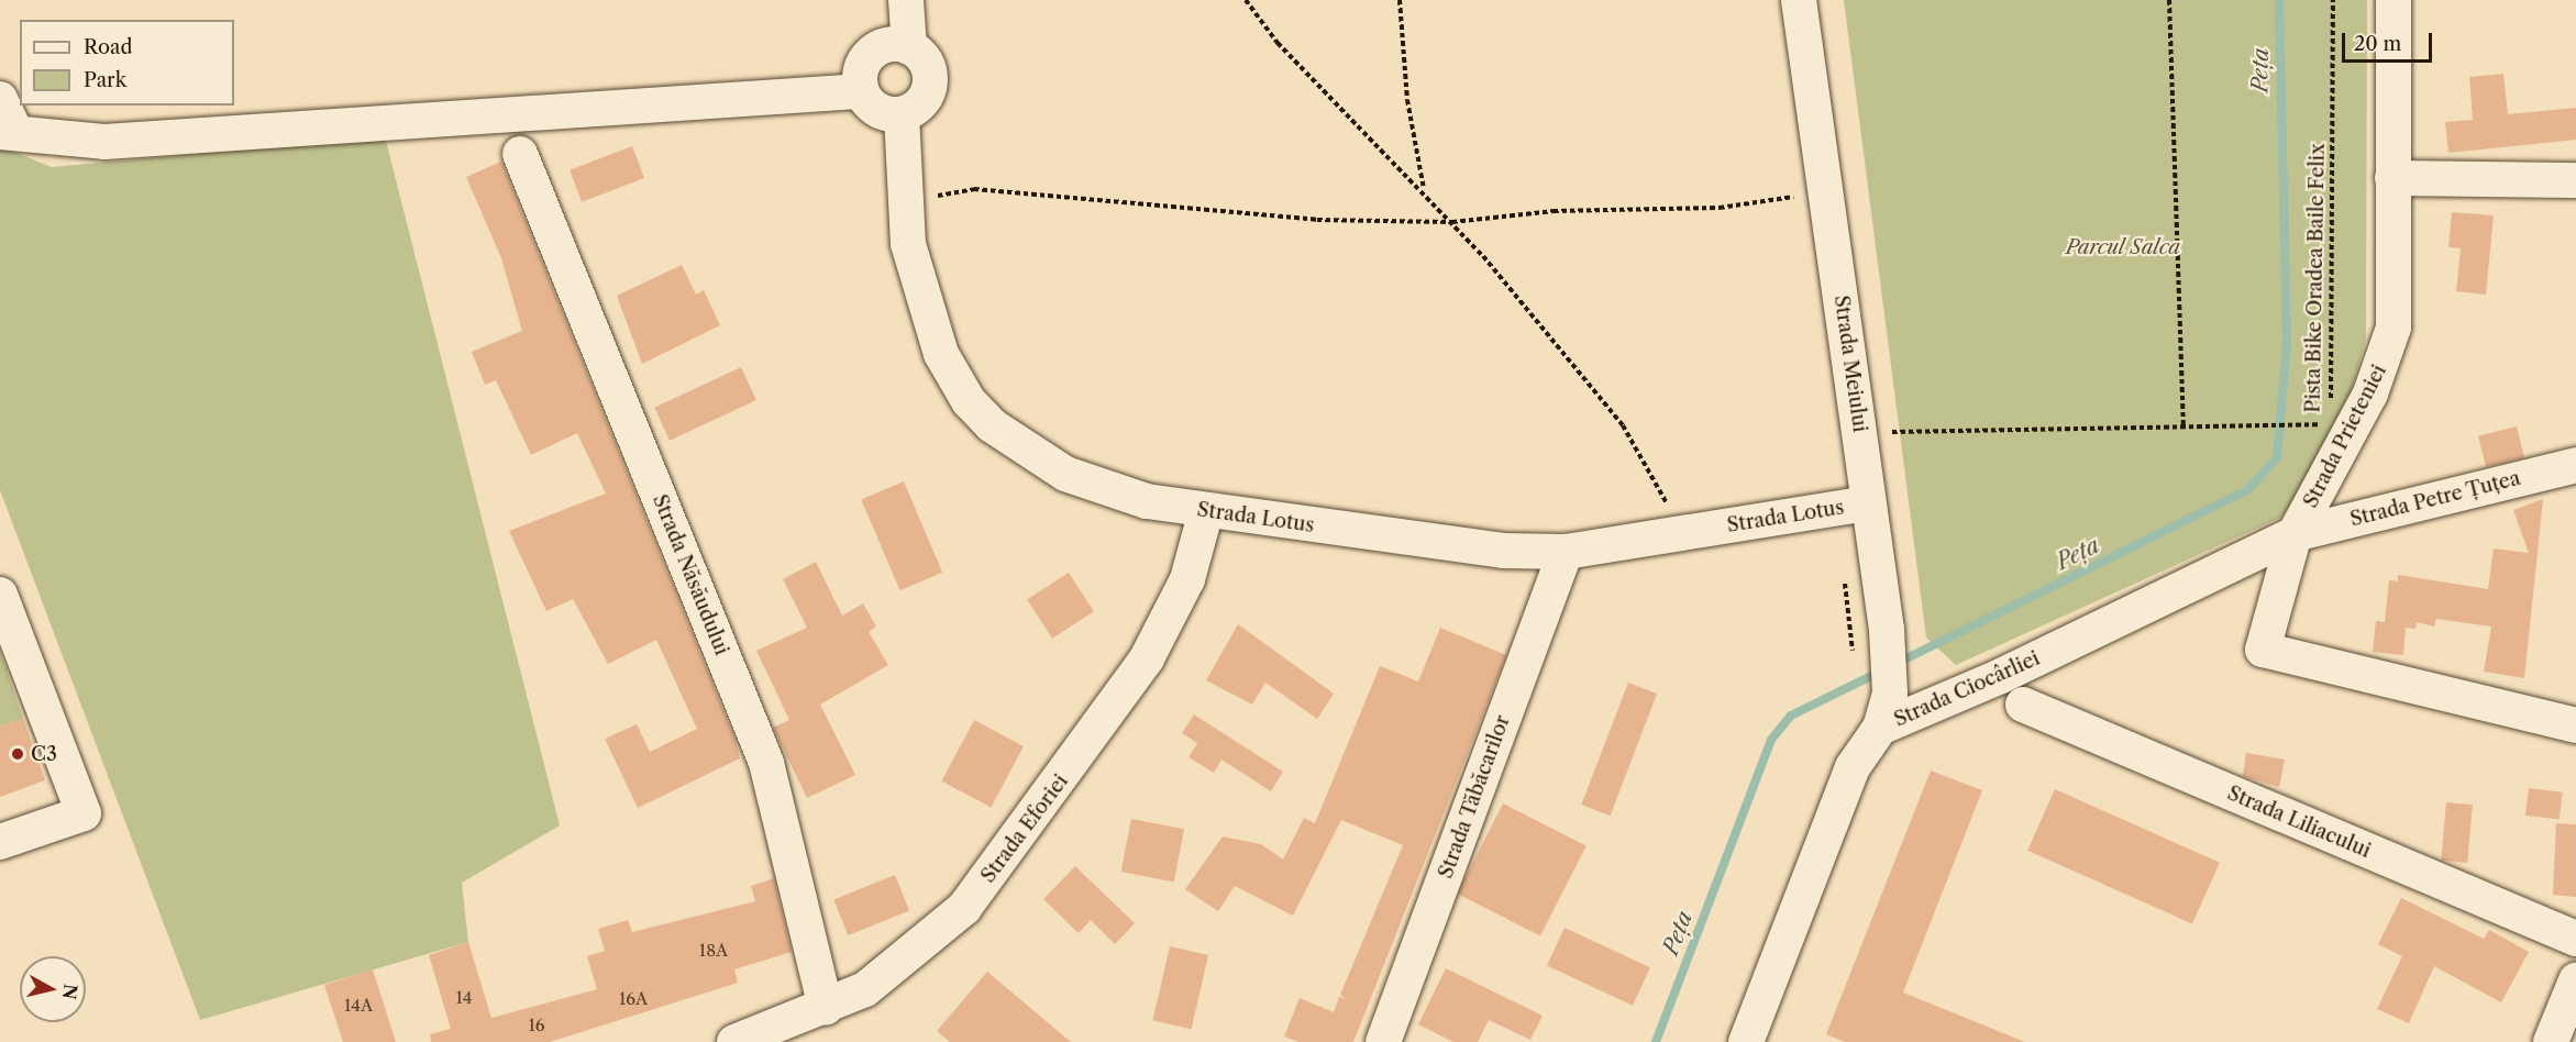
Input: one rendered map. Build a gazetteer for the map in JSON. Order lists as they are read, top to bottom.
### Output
{
  "streets": {
    "street": [
      "Strada Meiului",
      "Strada Prieteniei",
      "Strada Petre Țuțea",
      "Strada Lotus",
      "Strada Năsăudului",
      "Strada Ciocârliei",
      "Strada Tăbăcarilor",
      "Strada Liliacului",
      "Strada Eforiei"
    ],
    "path": ["Pista Bike Oradea Baile Felix"]
  },
  "crossings": [
    ["Strada Meiului", "Strada Lotus"],
    ["Strada Meiului", "Strada Ciocârliei"],
    ["Strada Prieteniei", "Strada Petre Țuțea"],
    ["Strada Prieteniei", "Strada Ciocârliei"],
    ["Strada Petre Țuțea", "Strada Ciocârliei"],
    ["Strada Lotus", "Strada Tăbăcarilor"],
    ["Strada Lotus", "Strada Eforiei"],
    ["Strada Năsăudului", "Strada Eforiei"]
  ],
  "water": ["Peța"],
  "parks": ["Parcul Salca"],
  "places": ["C3"],
  "house_numbers": [
    "18A",
    "14",
    "16A",
    "14A",
    "16"
  ],
  "legend": ["Road", "Park"],
  "scale_bar": "20 m",
  "north": "right"
}
